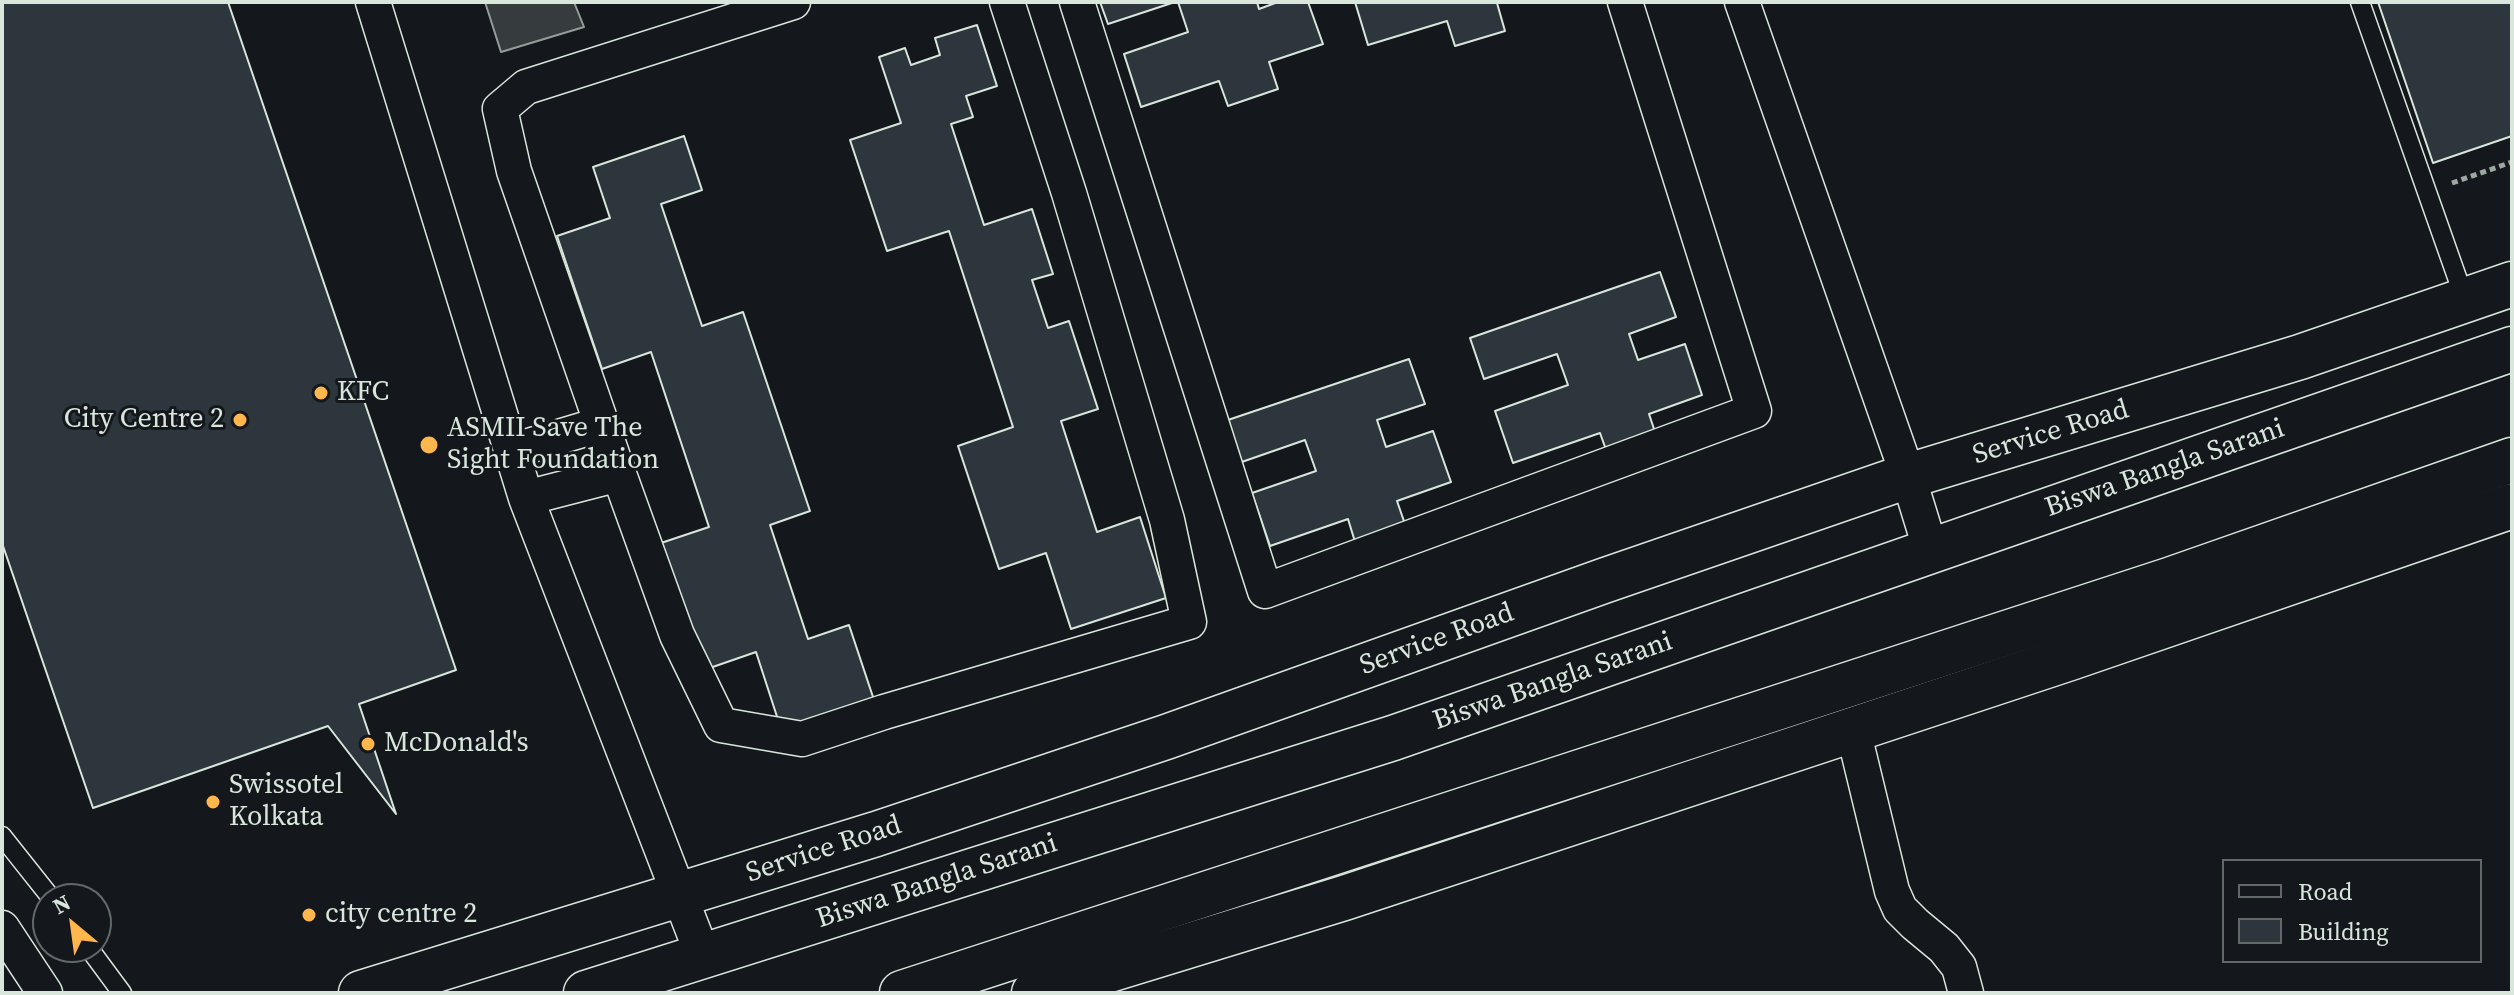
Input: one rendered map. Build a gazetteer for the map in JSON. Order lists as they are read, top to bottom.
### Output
{
  "streets": {
    "street": ["Service Road", "Biswa Bangla Sarani"]
  },
  "places": [
    "KFC",
    "City Centre 2",
    "ASMII Save The Sight Foundation",
    "McDonald's",
    "Swissotel Kolkata",
    "city centre 2"
  ],
  "legend": ["Road", "Building"],
  "north": "top left"
}
